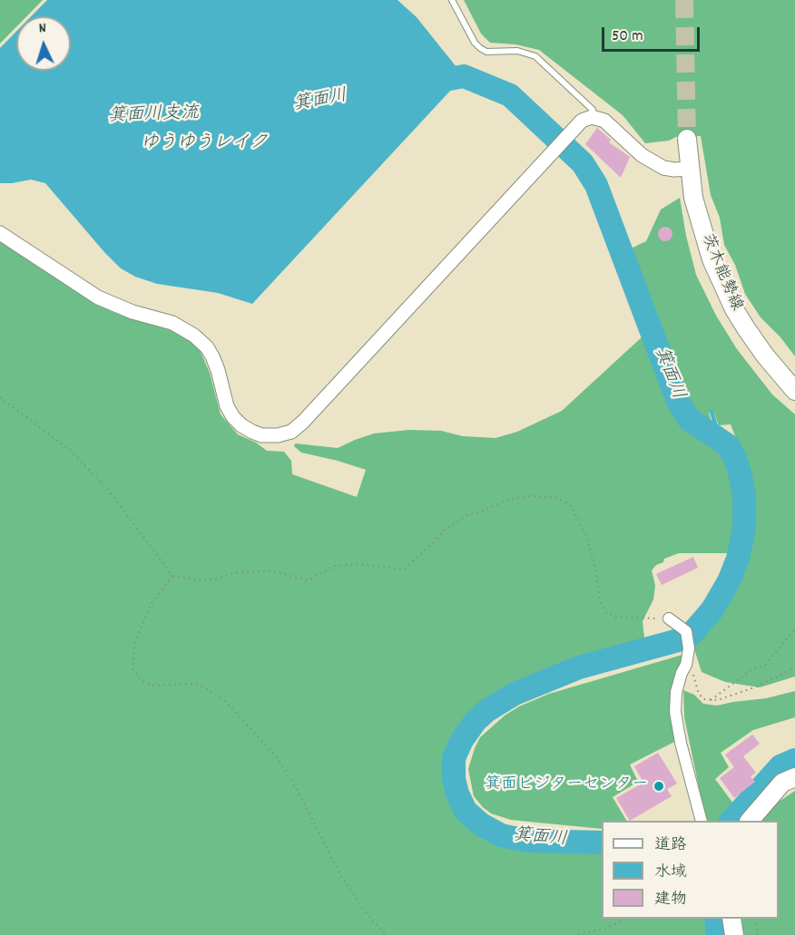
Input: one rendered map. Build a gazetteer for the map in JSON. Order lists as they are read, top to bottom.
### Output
{
  "streets": {
    "main road": ["茨木能勢線"]
  },
  "water": ["箕面川", "箕面川支流", "ゆうゆうレイク"],
  "places": ["箕面ビジターセンター"],
  "legend": ["道路", "水域", "建物"],
  "scale_bar": "50 m",
  "north": "top"
}
